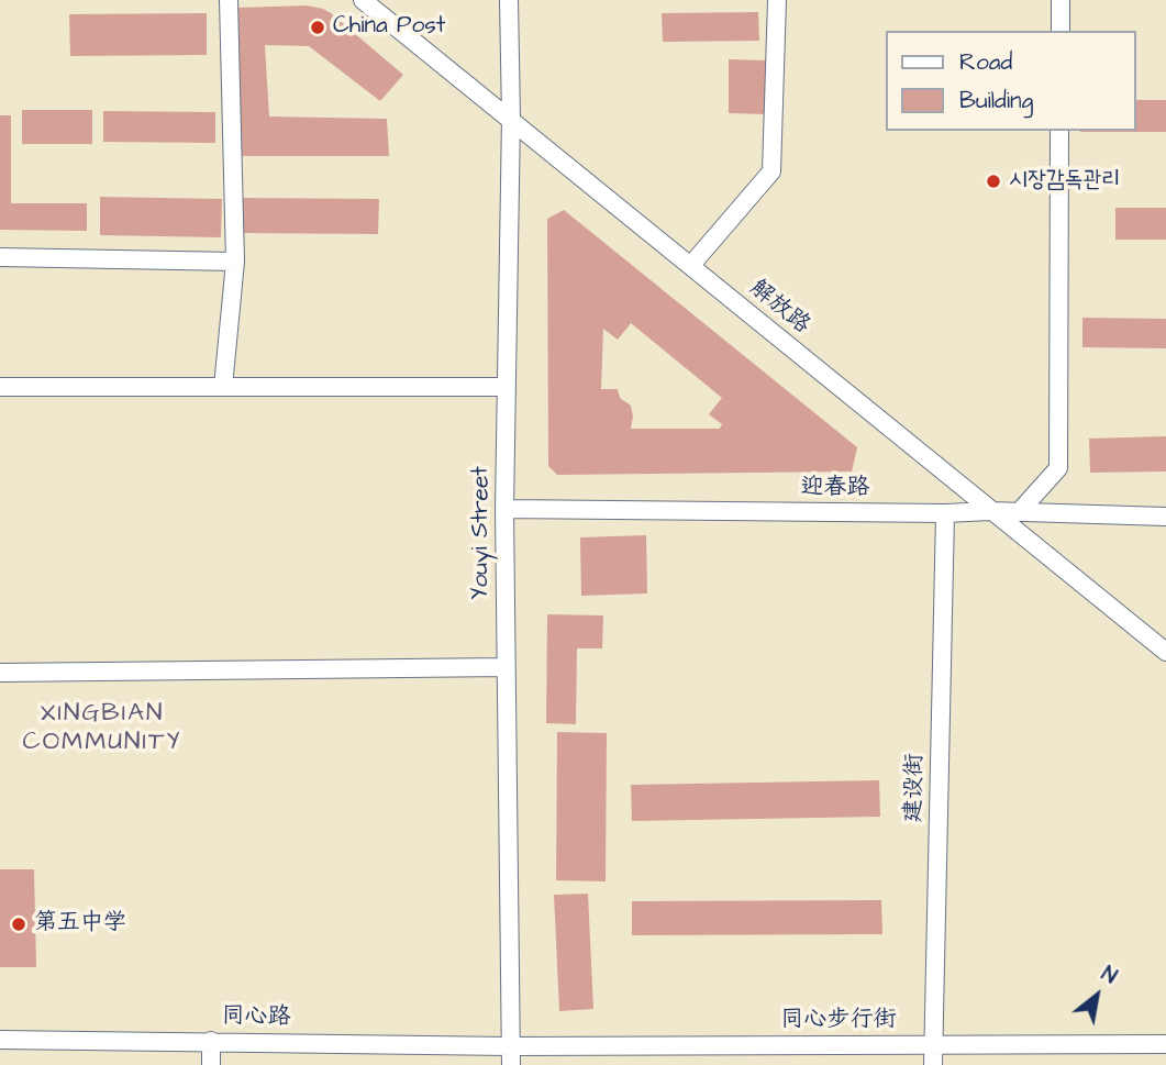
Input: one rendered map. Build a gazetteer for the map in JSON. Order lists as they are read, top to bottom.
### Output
{
  "streets": {
    "street": [
      "解放路",
      "迎春路",
      "Youyi Street",
      "建设街",
      "同心路",
      "同心步行街"
    ]
  },
  "crossings": [
    ["解放路", "迎春路"],
    ["解放路", "Youyi Street"],
    ["迎春路", "Youyi Street"],
    ["迎春路", "建设街"],
    ["Youyi Street", "同心路"],
    ["Youyi Street", "同心步行街"],
    ["建设街", "同心步行街"],
    ["同心路", "同心步行街"]
  ],
  "districts": ["XINGBIAN COMMUNITY"],
  "places": ["China Post", "시장감독관리", "第五中学"],
  "legend": ["Road", "Building"],
  "north": "top right"
}
